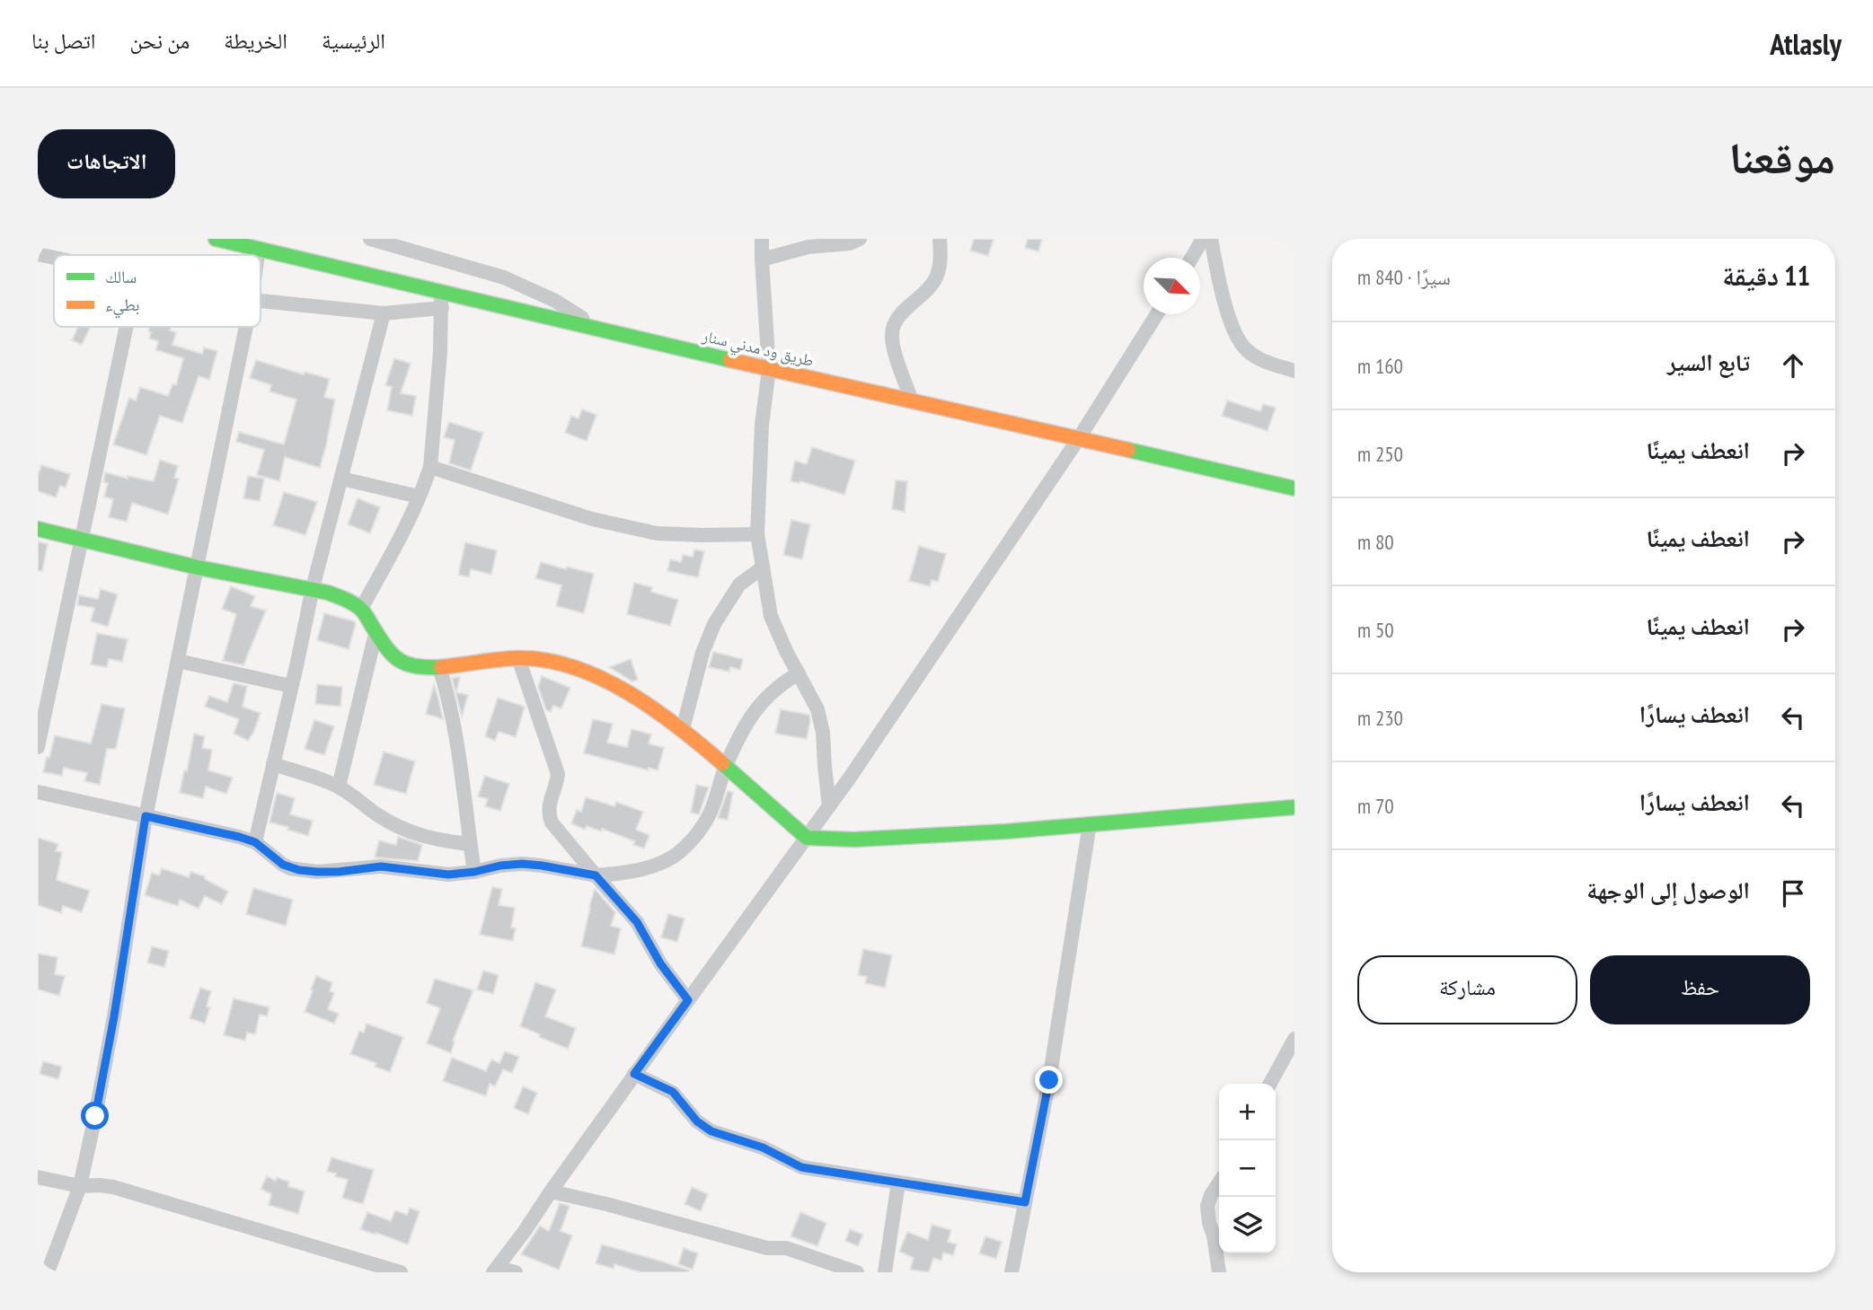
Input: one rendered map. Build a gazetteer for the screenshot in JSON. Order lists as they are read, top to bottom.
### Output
{
  "streets": {
    "main road": ["طريق ود مدني سنار"]
  },
  "legend": ["سالك", "بطيء"],
  "north": "bottom right",
  "page": {
    "header": "Atlasly",
    "nav": [
      "الرئيسية",
      "الخريطة",
      "من نحن",
      "اتصل بنا"
    ],
    "title": "موقعنا",
    "buttons": [
      "الاتجاهات",
      ["حفظ", "مشاركة"]
    ],
    "heading": ["11 دقيقة", "سيرًا · 840 m"],
    "list": [
      ["تابع السير", "160 m"],
      ["انعطف يمينًا", "250 m"],
      ["انعطف يمينًا", "80 m"],
      ["انعطف يمينًا", "50 m"],
      ["انعطف يسارًا", "230 m"],
      ["انعطف يسارًا", "70 m"],
      "الوصول إلى الوجهة"
    ],
    "map_buttons": ["+", "−"]
  }
}
